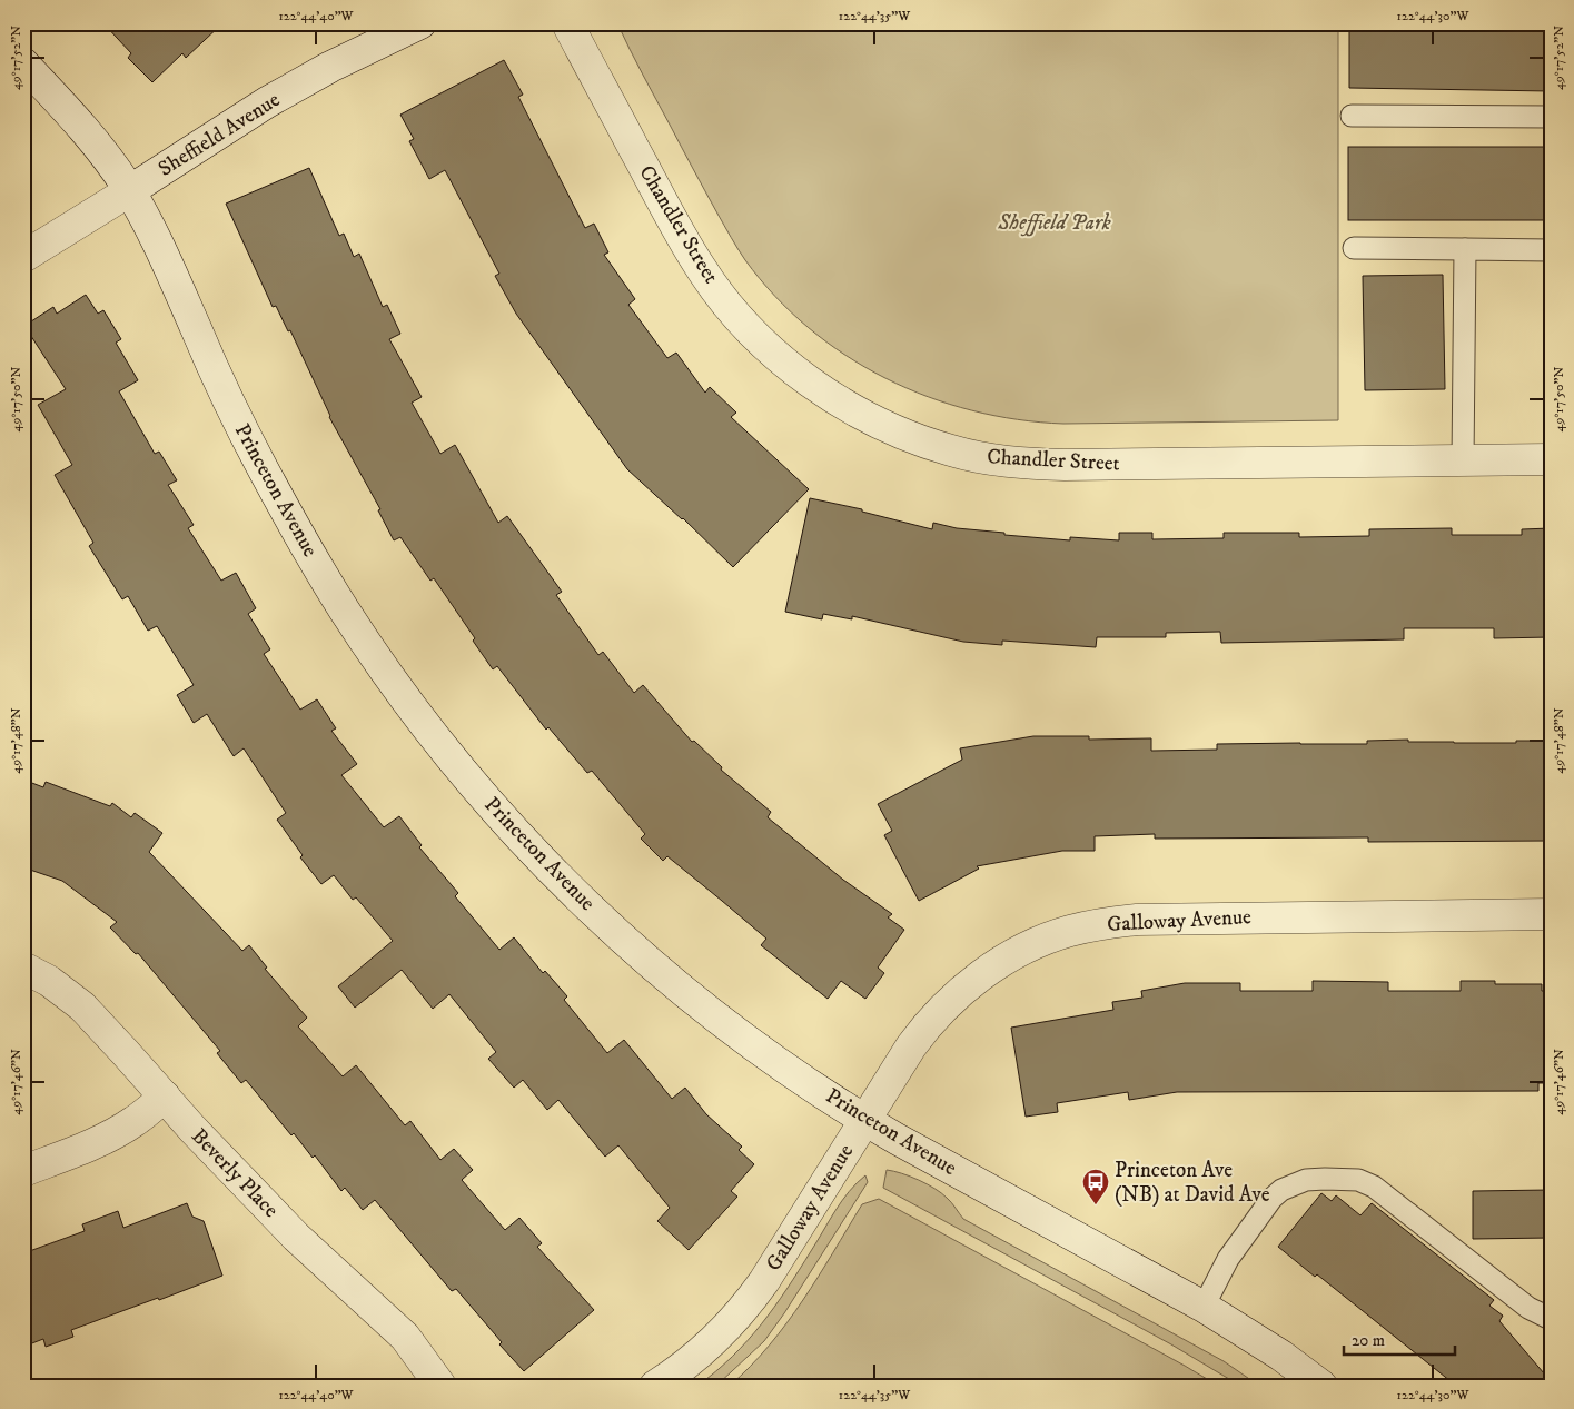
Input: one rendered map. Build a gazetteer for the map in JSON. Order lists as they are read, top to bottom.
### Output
{
  "streets": {
    "street": [
      "Sheffield Avenue",
      "Chandler Street",
      "Princeton Avenue",
      "Galloway Avenue",
      "Beverly Place"
    ]
  },
  "crossings": [
    ["Sheffield Avenue", "Princeton Avenue"],
    ["Princeton Avenue", "Galloway Avenue"]
  ],
  "parks": ["Sheffield Park"],
  "places": {
    "bus stop": ["Princeton Ave (NB) at David Ave"]
  },
  "scale_bar": "20 m",
  "coordinates": [
    "122°44'40\"W",
    "122°44'35\"W",
    "122°44'30\"W",
    "49°17'52\"N",
    "49°17'50\"N",
    "49°17'48\"N",
    "49°17'46\"N"
  ]
}
